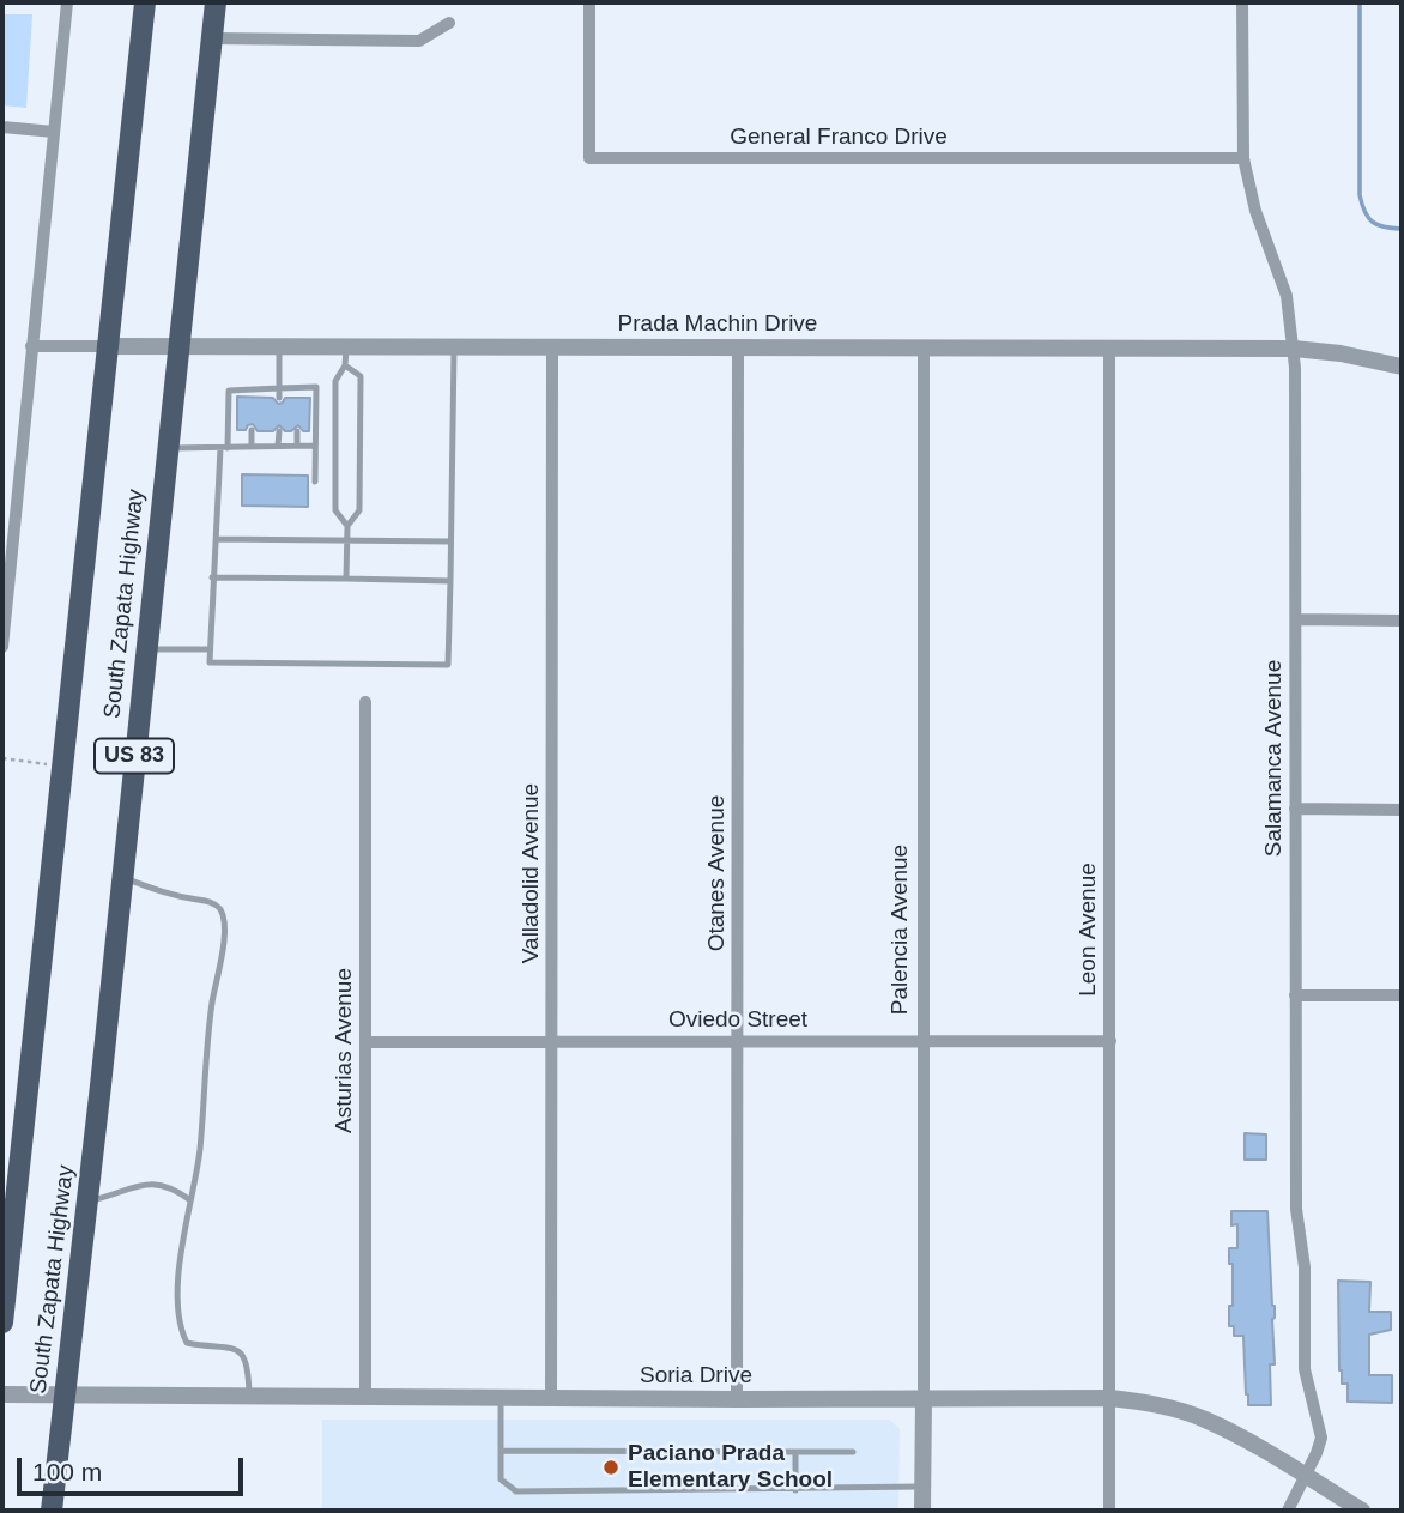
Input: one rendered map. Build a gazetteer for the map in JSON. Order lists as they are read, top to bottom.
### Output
{
  "streets": {
    "main road": ["South Zapata Highway", "US 83"],
    "street": [
      "General Franco Drive",
      "Prada Machin Drive",
      "Salamanca Avenue",
      "Valladolid Avenue",
      "Otanes Avenue",
      "Palencia Avenue",
      "Leon Avenue",
      "Oviedo Street",
      "Asturias Avenue",
      "Soria Drive"
    ]
  },
  "crossings": [
    ["General Franco Drive", "Salamanca Avenue"],
    ["Prada Machin Drive", "South Zapata Highway"],
    ["Prada Machin Drive", "Salamanca Avenue"],
    ["Prada Machin Drive", "Valladolid Avenue"],
    ["Prada Machin Drive", "Otanes Avenue"],
    ["Prada Machin Drive", "Palencia Avenue"],
    ["Prada Machin Drive", "Leon Avenue"],
    ["South Zapata Highway", "Soria Drive"],
    ["Salamanca Avenue", "Soria Drive"],
    ["Valladolid Avenue", "Oviedo Street"],
    ["Valladolid Avenue", "Soria Drive"],
    ["Otanes Avenue", "Oviedo Street"],
    ["Otanes Avenue", "Soria Drive"],
    ["Palencia Avenue", "Oviedo Street"],
    ["Palencia Avenue", "Soria Drive"],
    ["Leon Avenue", "Oviedo Street"],
    ["Leon Avenue", "Soria Drive"],
    ["Oviedo Street", "Asturias Avenue"],
    ["Asturias Avenue", "Soria Drive"]
  ],
  "places": ["Paciano Prada Elementary School"],
  "scale_bar": "100 m"
}
